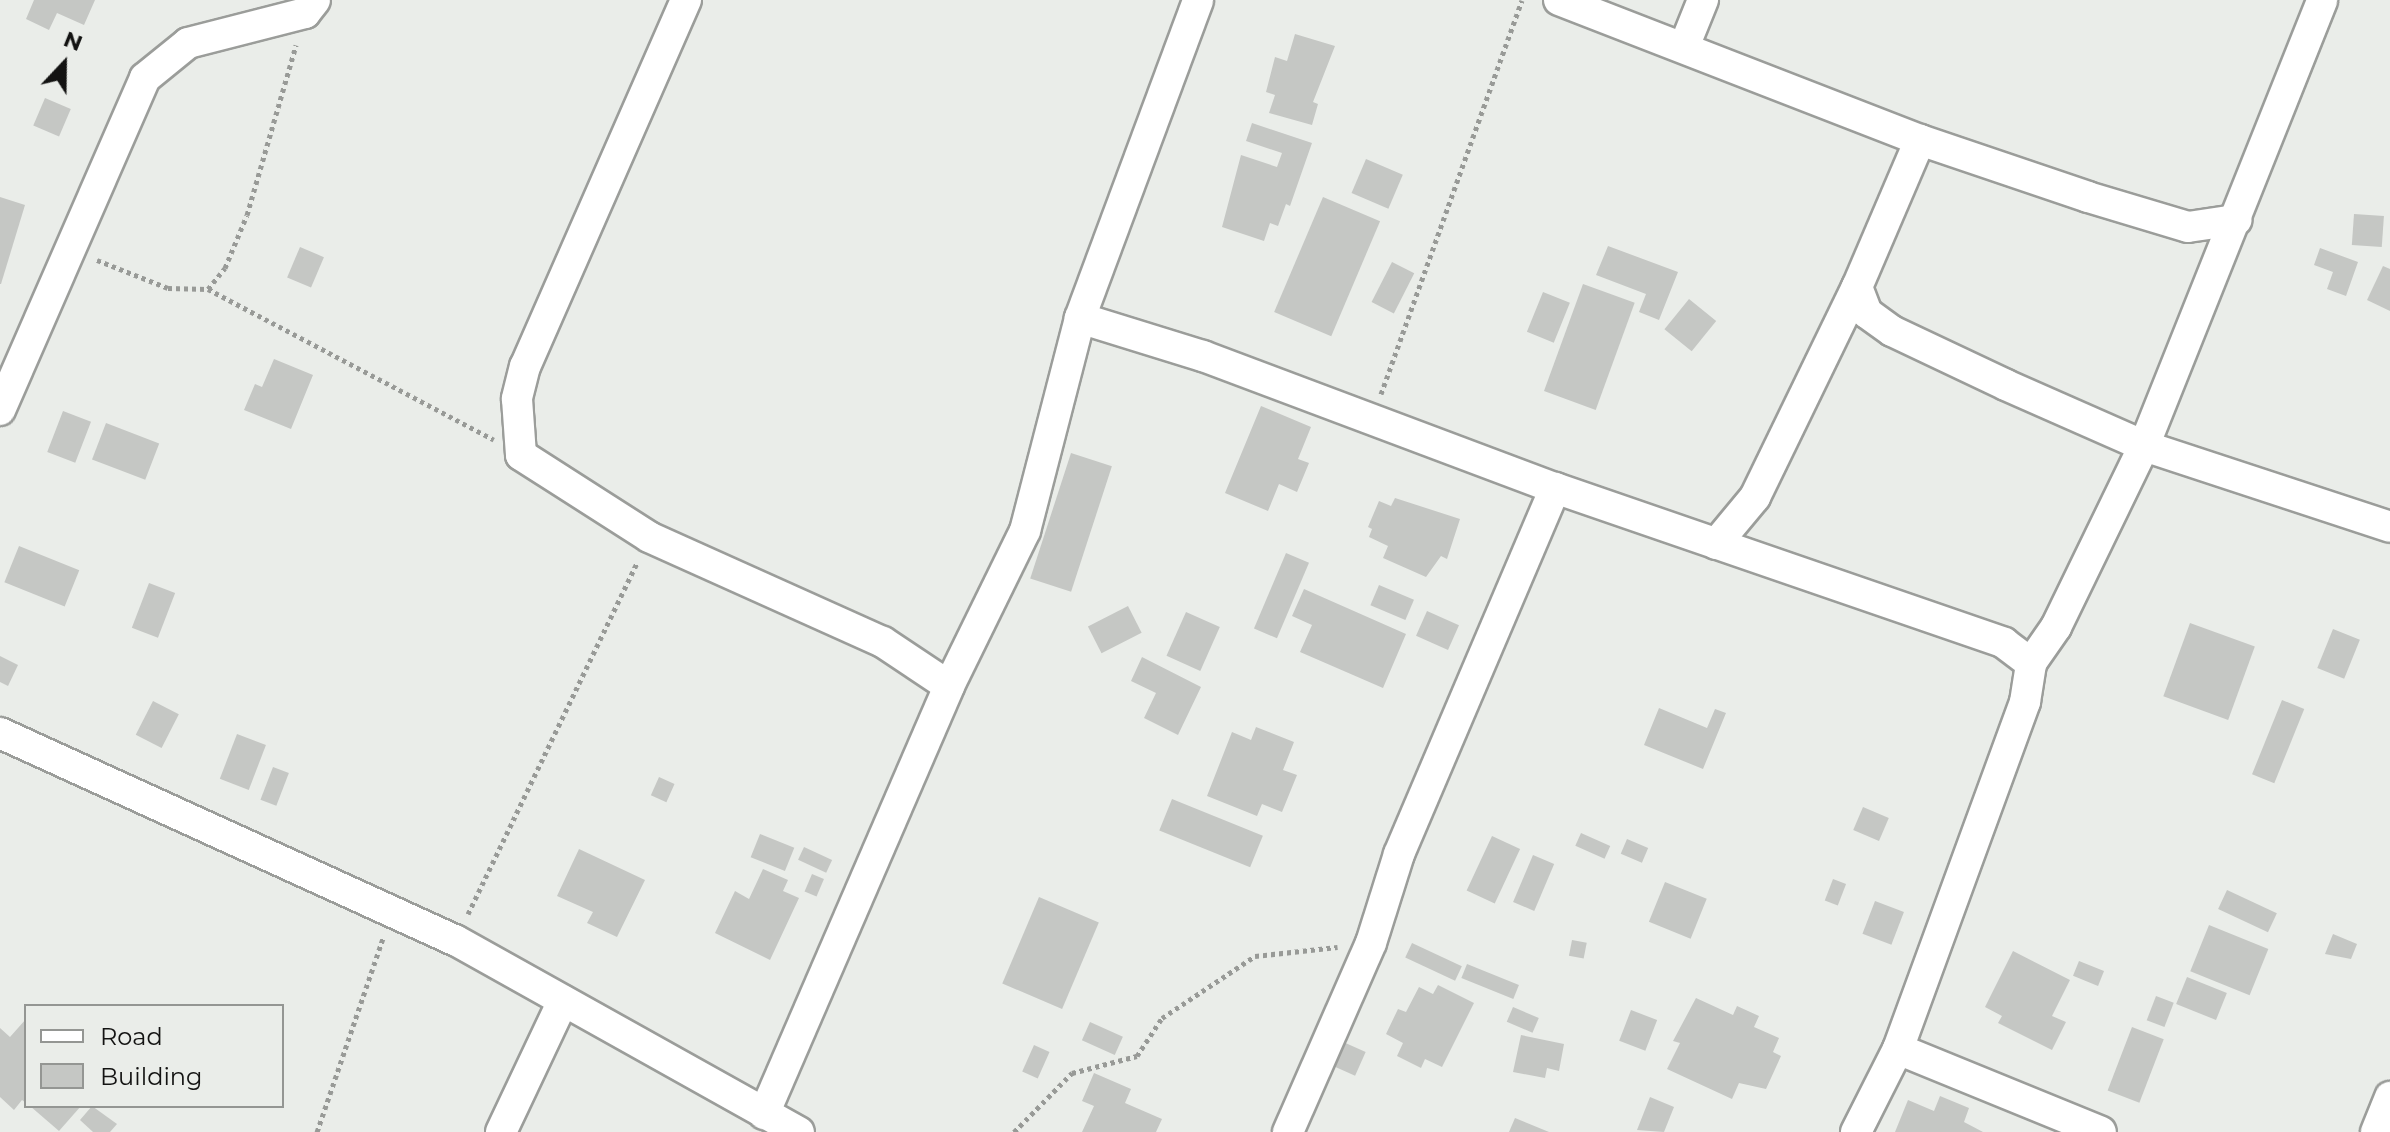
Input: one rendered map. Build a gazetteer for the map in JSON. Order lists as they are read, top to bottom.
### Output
{
  "legend": ["Road", "Building"],
  "north": "top"
}
